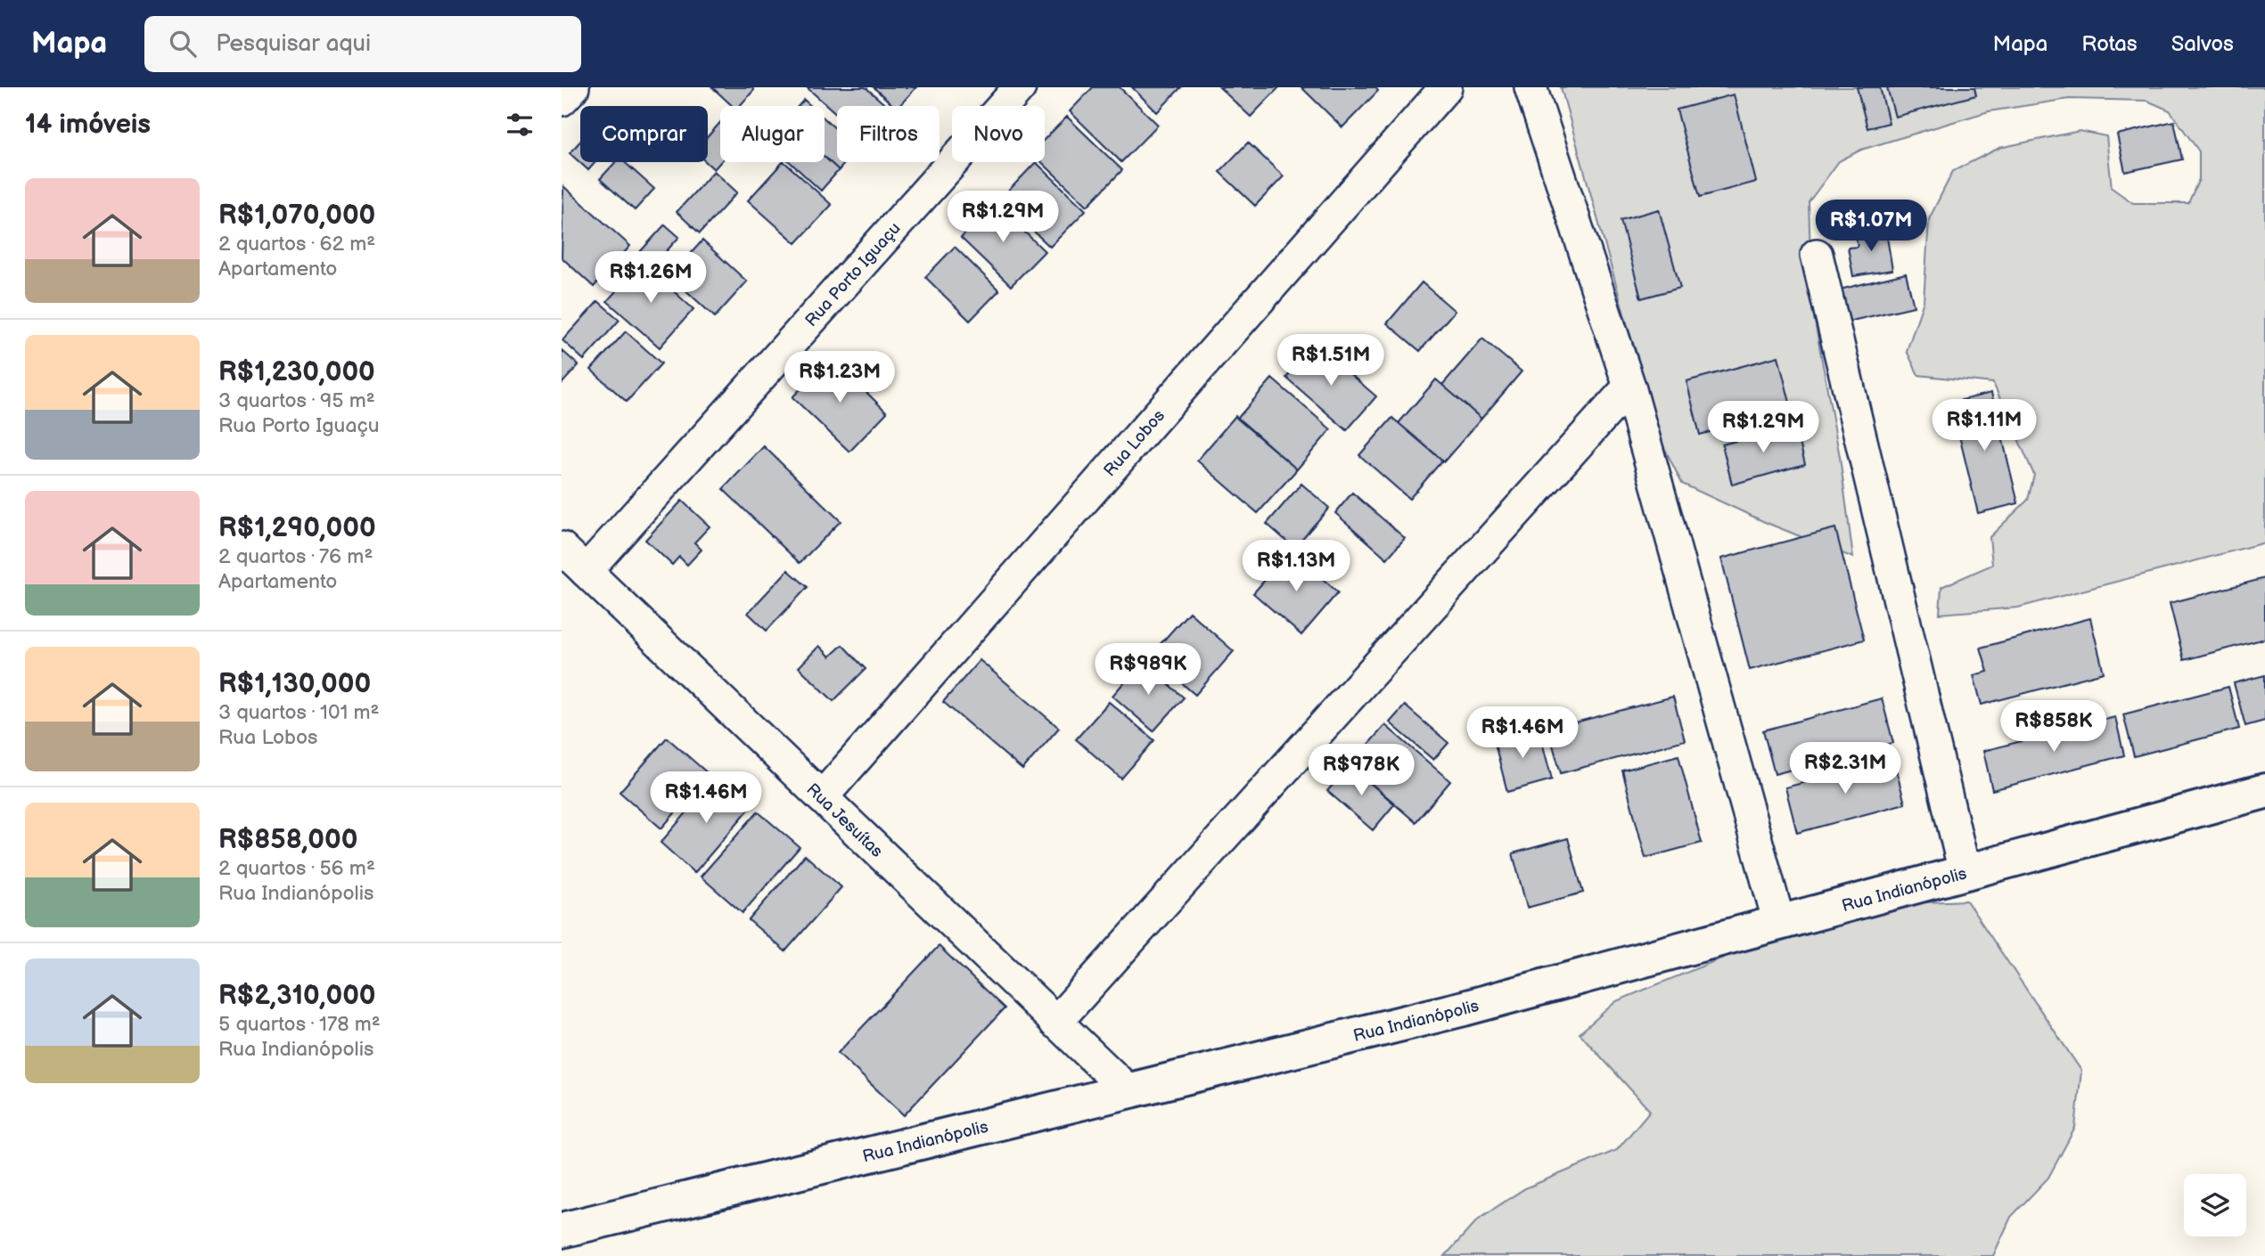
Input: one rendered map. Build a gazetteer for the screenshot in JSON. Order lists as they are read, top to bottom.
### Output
{
  "streets": {
    "street": [
      "Rua Porto Iguaçu",
      "Rua Lobos",
      "Rua Jesuítas",
      "Rua Indianópolis"
    ]
  },
  "crossings": [
    ["Rua Porto Iguaçu", "Rua Jesuítas"],
    ["Rua Lobos", "Rua Jesuítas"],
    ["Rua Jesuítas", "Rua Indianópolis"]
  ],
  "page": {
    "header": "Mapa",
    "search": "Pesquisar aqui",
    "nav": ["Mapa", "Rotas", "Salvos"],
    "heading": "14 imóveis",
    "chip": [
      "Comprar",
      "Alugar",
      "Filtros",
      "Novo"
    ],
    "list": [
      {
        "name": "R$1,070,000",
        "note": "2 quartos · 62 m² · Apartamento"
      },
      {
        "name": "R$1,230,000",
        "note": "3 quartos · 95 m² · Rua Porto Iguaçu"
      },
      {
        "name": "R$1,290,000",
        "note": "2 quartos · 76 m² · Apartamento"
      },
      {
        "name": "R$1,130,000",
        "note": "3 quartos · 101 m² · Rua Lobos"
      },
      {
        "name": "R$858,000",
        "note": "2 quartos · 56 m² · Rua Indianópolis"
      },
      {
        "name": "R$2,310,000",
        "note": "5 quartos · 178 m² · Rua Indianópolis"
      }
    ],
    "price": [
      "R$1.29M",
      "R$1.07M",
      "R$1.26M",
      "R$1.51M",
      "R$1.23M",
      "R$1.11M",
      "R$1.29M",
      "R$1.13M",
      "R$989K",
      "R$858K",
      "R$1.46M",
      "R$2.31M",
      "R$978K",
      "R$1.46M"
    ]
  }
}
